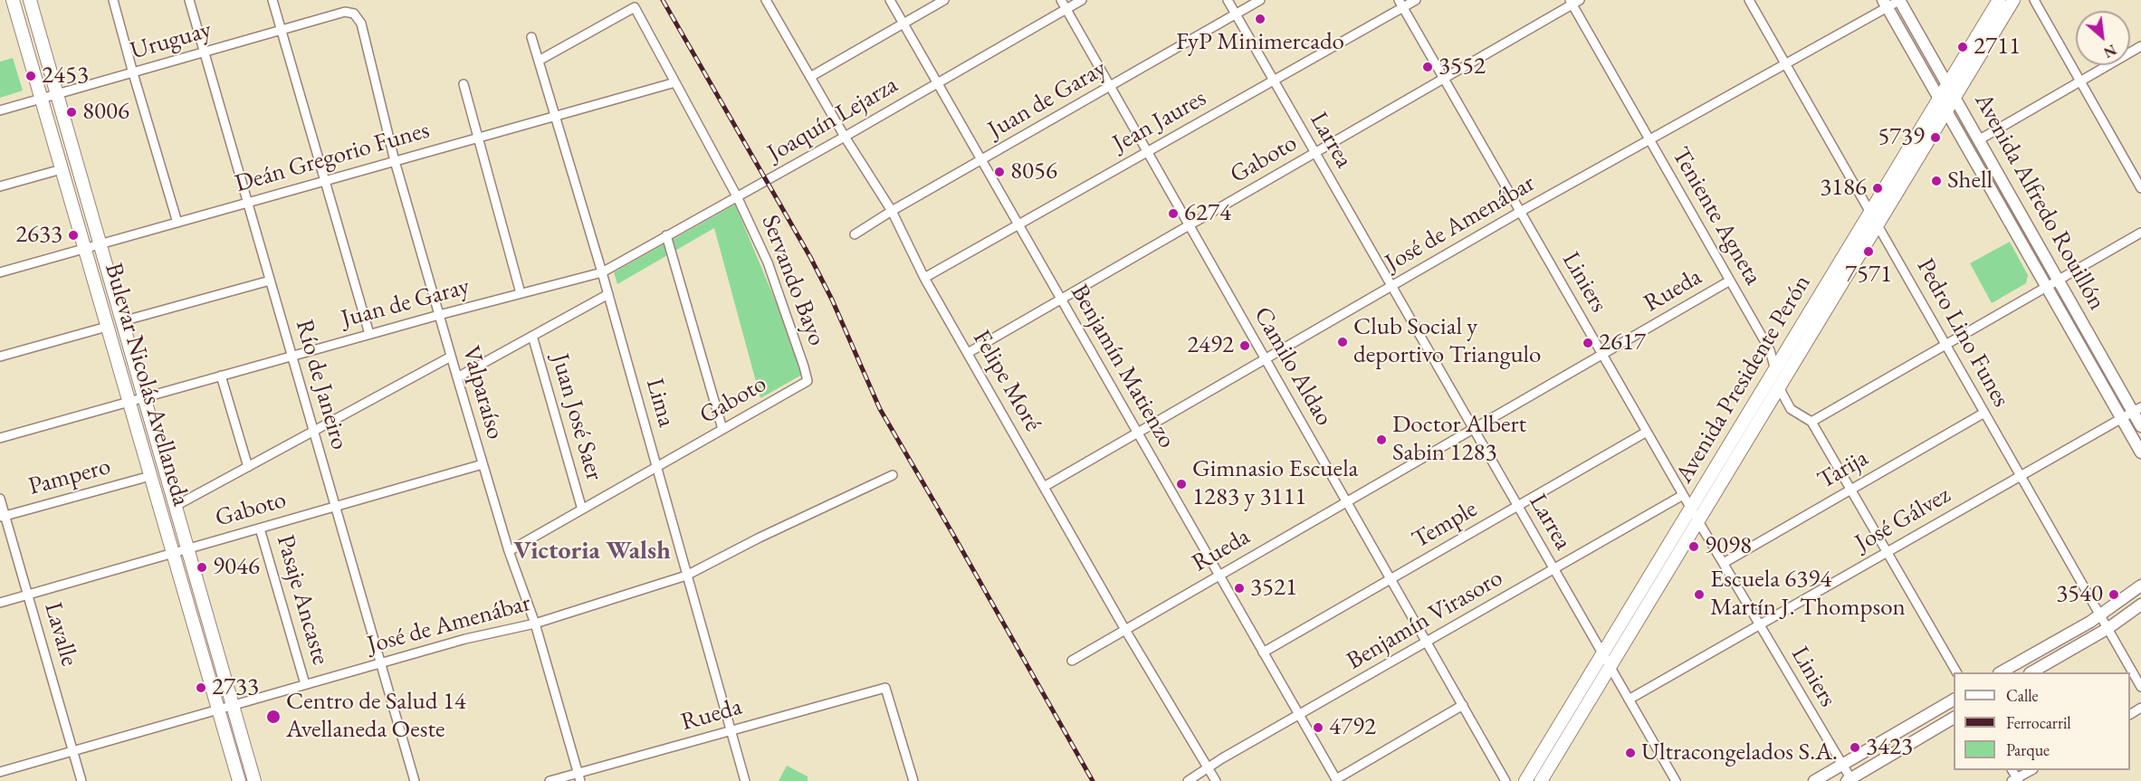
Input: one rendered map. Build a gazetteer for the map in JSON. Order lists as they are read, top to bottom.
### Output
{
  "streets": {
    "main road": ["Avenida Presidente Perón", "Bulevar Nicolás Avellaneda"],
    "street": [
      "Uruguay",
      "Juan de Garay",
      "Joaquín Lejarza",
      "Jean Jaures",
      "Larrea",
      "Deán Gregorio Funes",
      "Gaboto",
      "Avenida Alfredo Rouillón",
      "Teniente Agneta",
      "José de Amenábar",
      "Servando Bayo",
      "Liniers",
      "Rueda",
      "Pedro Lino Funes",
      "Benjamín Matienzo",
      "Camilo Aldao",
      "Felipe Moré",
      "Río de Janeiro",
      "Valparaíso",
      "Lima",
      "Juan José Saer",
      "Tarija",
      "Pampero",
      "José Gálvez",
      "Temple",
      "Pasaje Ancaste",
      "Benjamín Virasoro",
      "Lavalle"
    ]
  },
  "crossings": [
    ["Uruguay", "Bulevar Nicolás Avellaneda"],
    ["Uruguay", "Río de Janeiro"],
    ["Uruguay", "Valparaíso"],
    ["Juan de Garay", "Joaquín Lejarza"],
    ["Juan de Garay", "Larrea"],
    ["Juan de Garay", "Benjamín Matienzo"],
    ["Juan de Garay", "Camilo Aldao"],
    ["Juan de Garay", "Felipe Moré"],
    ["Juan de Garay", "Bulevar Nicolás Avellaneda"],
    ["Juan de Garay", "Río de Janeiro"],
    ["Juan de Garay", "Valparaíso"],
    ["Juan de Garay", "Lima"],
    ["Joaquín Lejarza", "Servando Bayo"],
    ["Joaquín Lejarza", "Benjamín Matienzo"],
    ["Joaquín Lejarza", "Camilo Aldao"],
    ["Joaquín Lejarza", "Felipe Moré"],
    ["Joaquín Lejarza", "Lima"],
    ["Jean Jaures", "Larrea"],
    ["Jean Jaures", "Liniers"],
    ["Jean Jaures", "Benjamín Matienzo"],
    ["Jean Jaures", "Camilo Aldao"],
    ["Jean Jaures", "Felipe Moré"],
    ["Larrea", "Gaboto"],
    ["Larrea", "José de Amenábar"],
    ["Larrea", "Rueda"],
    ["Larrea", "Avenida Presidente Perón"],
    ["Larrea", "José Gálvez"],
    ["Larrea", "Temple"],
    ["Larrea", "Benjamín Virasoro"],
    ["Deán Gregorio Funes", "Servando Bayo"],
    ["Deán Gregorio Funes", "Bulevar Nicolás Avellaneda"],
    ["Deán Gregorio Funes", "Río de Janeiro"],
    ["Deán Gregorio Funes", "Valparaíso"],
    ["Deán Gregorio Funes", "Lima"],
    ["Gaboto", "Teniente Agneta"],
    ["Gaboto", "Servando Bayo"],
    ["Gaboto", "Liniers"],
    ["Gaboto", "Benjamín Matienzo"],
    ["Gaboto", "Camilo Aldao"],
    ["Gaboto", "Felipe Moré"],
    ["Gaboto", "Bulevar Nicolás Avellaneda"],
    ["Gaboto", "Río de Janeiro"],
    ["Gaboto", "Valparaíso"],
    ["Gaboto", "Lima"],
    ["Gaboto", "Juan José Saer"],
    ["Gaboto", "Pasaje Ancaste"],
    ["Gaboto", "Lavalle"],
    ["Avenida Alfredo Rouillón", "José de Amenábar"],
    ["Avenida Alfredo Rouillón", "Avenida Presidente Perón"],
    ["Avenida Alfredo Rouillón", "José Gálvez"],
    ["Teniente Agneta", "José de Amenábar"],
    ["Teniente Agneta", "Rueda"],
    ["Teniente Agneta", "Avenida Presidente Perón"],
    ["Teniente Agneta", "Tarija"],
    ["Teniente Agneta", "José Gálvez"],
    ["José de Amenábar", "Liniers"],
    ["José de Amenábar", "Pedro Lino Funes"],
    ["José de Amenábar", "Benjamín Matienzo"],
    ["José de Amenábar", "Camilo Aldao"],
    ["José de Amenábar", "Felipe Moré"],
    ["José de Amenábar", "Bulevar Nicolás Avellaneda"],
    ["José de Amenábar", "Río de Janeiro"],
    ["José de Amenábar", "Valparaíso"],
    ["José de Amenábar", "Lima"],
    ["José de Amenábar", "Pasaje Ancaste"],
    ["José de Amenábar", "Lavalle"],
    ["Servando Bayo", "Lima"],
    ["Liniers", "Rueda"],
    ["Liniers", "Avenida Presidente Perón"],
    ["Liniers", "Tarija"],
    ["Liniers", "José Gálvez"],
    ["Liniers", "Temple"],
    ["Liniers", "Benjamín Virasoro"],
    ["Rueda", "Benjamín Matienzo"],
    ["Rueda", "Camilo Aldao"],
    ["Rueda", "Felipe Moré"],
    ["Rueda", "Valparaíso"],
    ["Rueda", "Lima"],
    ["Pedro Lino Funes", "Avenida Presidente Perón"],
    ["Pedro Lino Funes", "Tarija"],
    ["Pedro Lino Funes", "José Gálvez"],
    ["Benjamín Matienzo", "Temple"],
    ["Benjamín Matienzo", "Benjamín Virasoro"],
    ["Camilo Aldao", "Temple"],
    ["Camilo Aldao", "Benjamín Virasoro"],
    ["Felipe Moré", "Benjamín Virasoro"],
    ["Bulevar Nicolás Avellaneda", "Pampero"],
    ["Pampero", "Lavalle"]
  ],
  "districts": ["Victoria Walsh"],
  "places": [
    "FyP Minimercado",
    "2711",
    "3552",
    "2453",
    "8006",
    "5739",
    "8056",
    "Shell",
    "3186",
    "6274",
    "2633",
    "7571",
    "Club Social y deportivo Triangulo",
    "2617",
    "2492",
    "Doctor Albert Sabin 1283",
    "Gimnasio Escuela 1283 y 3111",
    "9098",
    "9046",
    "3521",
    "Escuela 6394 Martín J. Thompson",
    "3540",
    "2733",
    "Centro de Salud 14 Avellaneda Oeste",
    "4792",
    "3423",
    "Ultracongelados S.A."
  ],
  "legend": ["Calle", "Ferrocarril", "Parque"],
  "north": "bottom right"
}
